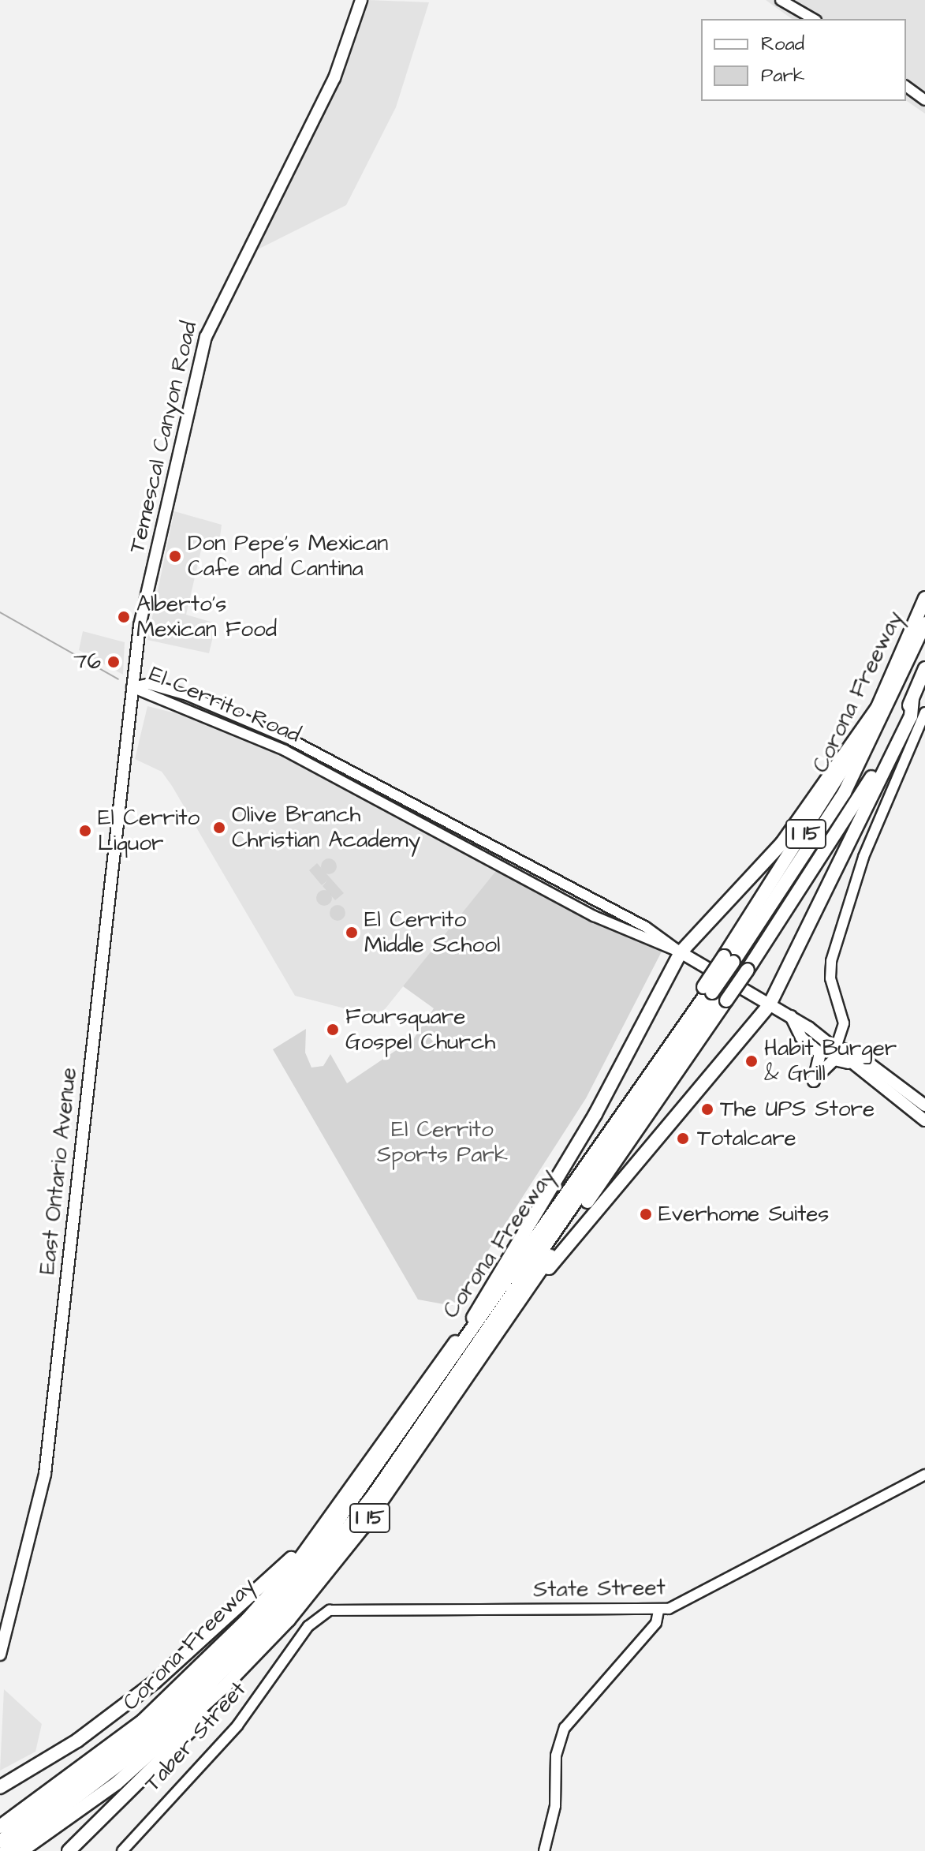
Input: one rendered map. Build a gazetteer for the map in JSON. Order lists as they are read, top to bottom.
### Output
{
  "streets": {
    "highway": ["Corona Freeway", "I 15"],
    "main road": ["Temescal Canyon Road", "El Cerrito Road", "East Ontario Avenue"],
    "street": ["State Street", "Taber Street"]
  },
  "crossings": [
    ["Temescal Canyon Road", "El Cerrito Road"],
    ["Temescal Canyon Road", "East Ontario Avenue"],
    ["El Cerrito Road", "East Ontario Avenue"],
    ["State Street", "Taber Street"]
  ],
  "parks": ["El Cerrito Sports Park"],
  "places": [
    "Don Pepe's Mexican Cafe and Cantina",
    "Alberto's Mexican Food",
    "76",
    "Olive Branch Christian Academy",
    "El Cerrito Liquor",
    "El Cerrito Middle School",
    "Foursquare Gospel Church",
    "Habit Burger & Grill",
    "The UPS Store",
    "Totalcare",
    "Everhome Suites"
  ],
  "legend": ["Road", "Park"]
}
